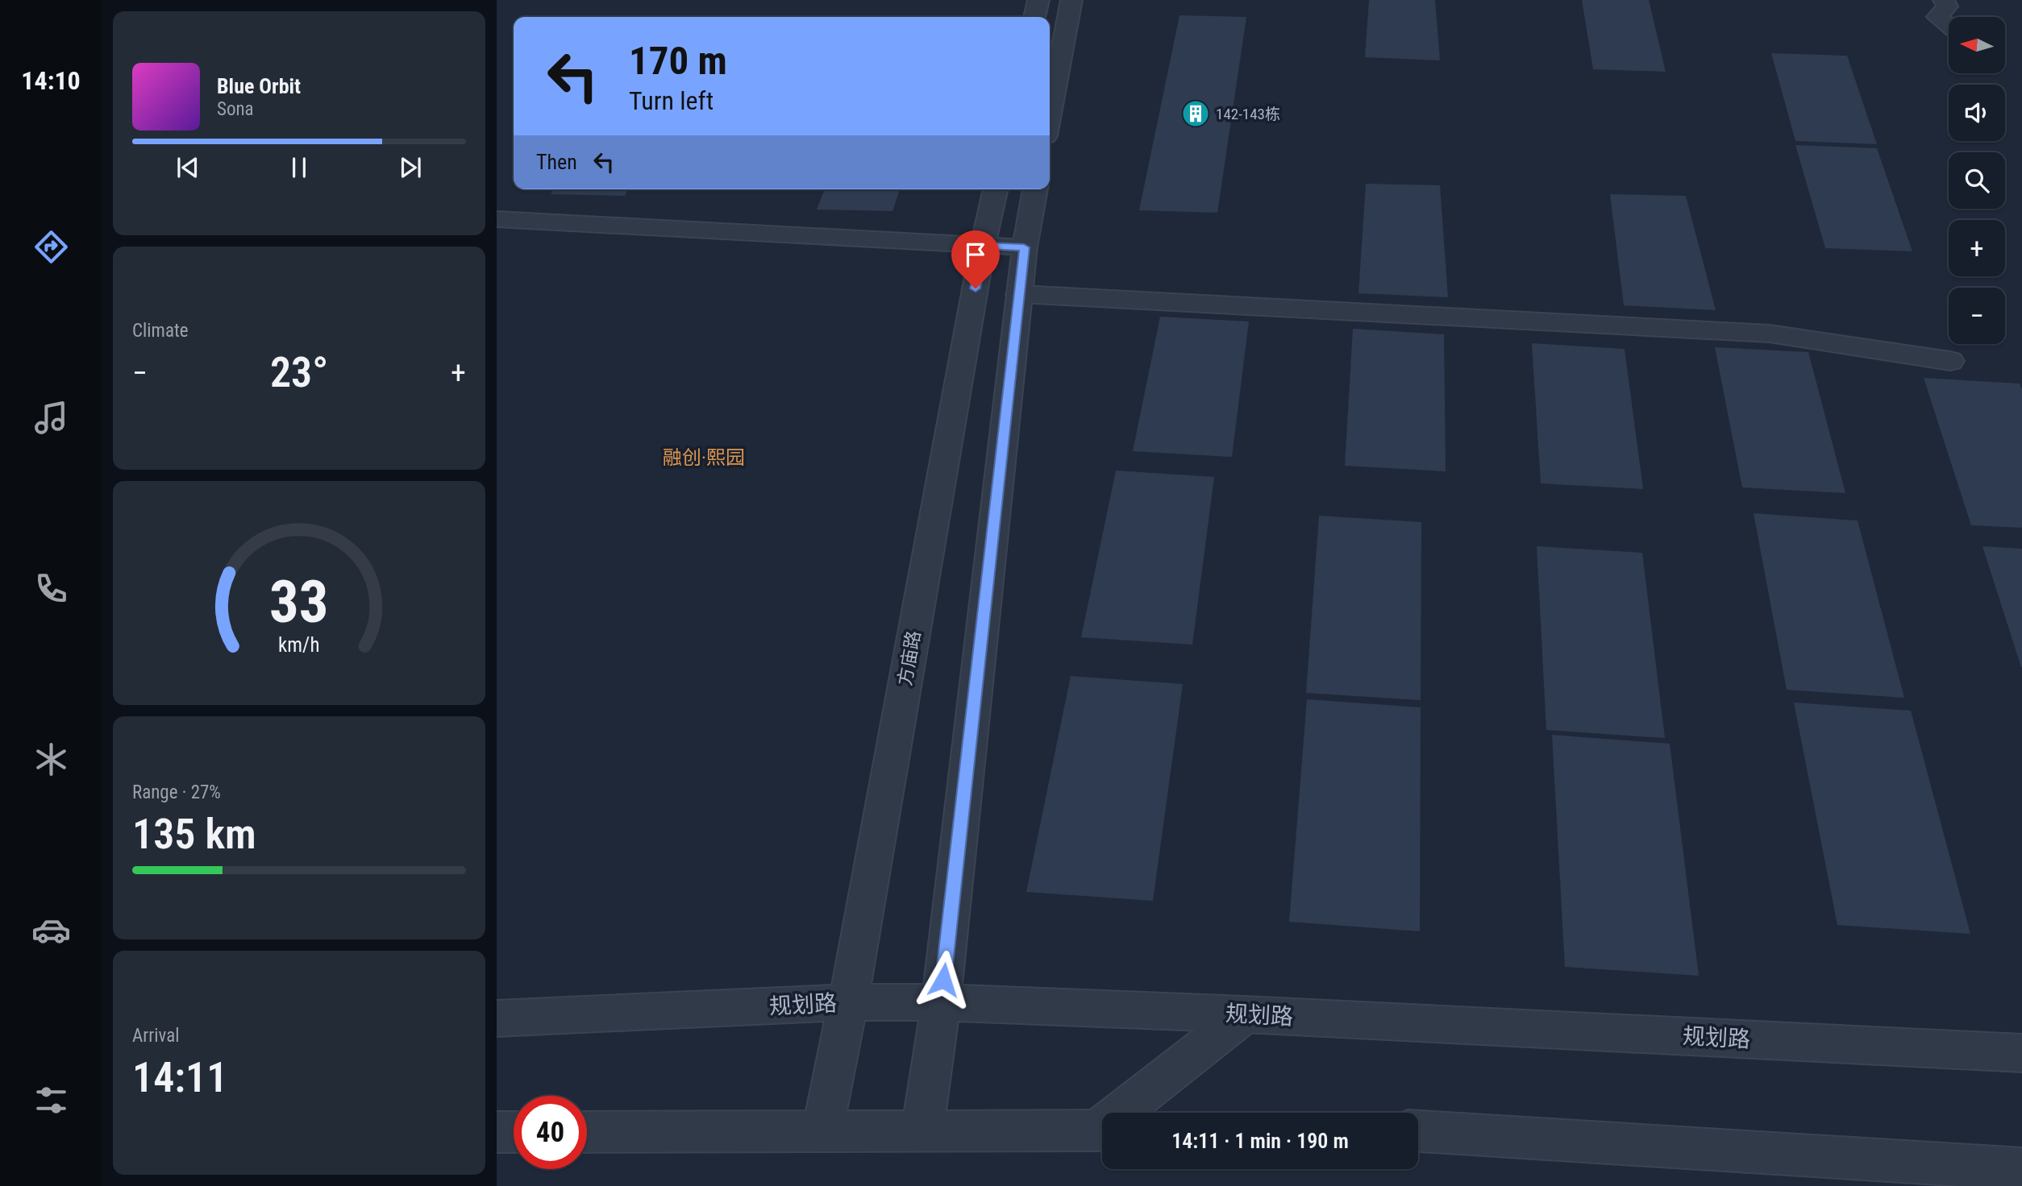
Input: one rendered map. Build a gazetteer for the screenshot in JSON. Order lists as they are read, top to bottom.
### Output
{
  "streets": {
    "street": ["方庙路", "规划路"]
  },
  "crossings": [
    ["方庙路", "规划路"]
  ],
  "districts": ["融创·熙园"],
  "places": {
    "building": ["142-143栋"]
  },
  "north": "left",
  "page": {
    "tabs": "14:10",
    "map_buttons": ["+", "−"],
    "turn": ["170 m", "Turn left"],
    "song": ["Blue Orbit", "Sona"],
    "then": "Then",
    "tile": [
      "Climate",
      ["Range · 27%", "135 km"],
      ["Arrival", "14:11"]
    ],
    "heat": ["−", "23°", "+"],
    "limit": "40",
    "trip": "14:11 · 1 min · 190 m",
    "gauge": ["33", "km/h"]
  }
}
